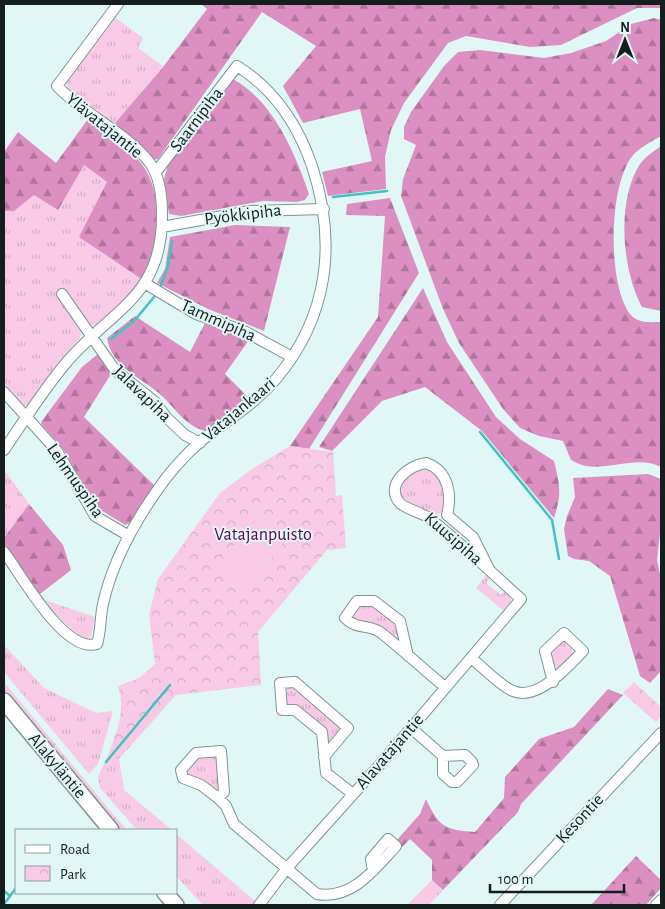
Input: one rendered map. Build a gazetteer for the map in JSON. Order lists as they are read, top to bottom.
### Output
{
  "streets": {
    "street": [
      "Saarnipiha",
      "Ylävatajantie",
      "Pyökkipiha",
      "Tammipiha",
      "Jalavapiha",
      "Vatajankaari",
      "Lehmuspiha",
      "Kuusipiha",
      "Alavatajantie",
      "Alakyläntie",
      "Kesontie"
    ]
  },
  "crossings": [
    ["Saarnipiha", "Ylävatajantie"],
    ["Saarnipiha", "Vatajankaari"],
    ["Ylävatajantie", "Pyökkipiha"],
    ["Ylävatajantie", "Tammipiha"],
    ["Ylävatajantie", "Jalavapiha"],
    ["Ylävatajantie", "Lehmuspiha"],
    ["Pyökkipiha", "Vatajankaari"],
    ["Tammipiha", "Vatajankaari"],
    ["Jalavapiha", "Vatajankaari"],
    ["Vatajankaari", "Lehmuspiha"],
    ["Kuusipiha", "Alavatajantie"]
  ],
  "parks": ["Vatajanpuisto"],
  "legend": ["Road", "Park"],
  "scale_bar": "100 m",
  "north": "top"
}
